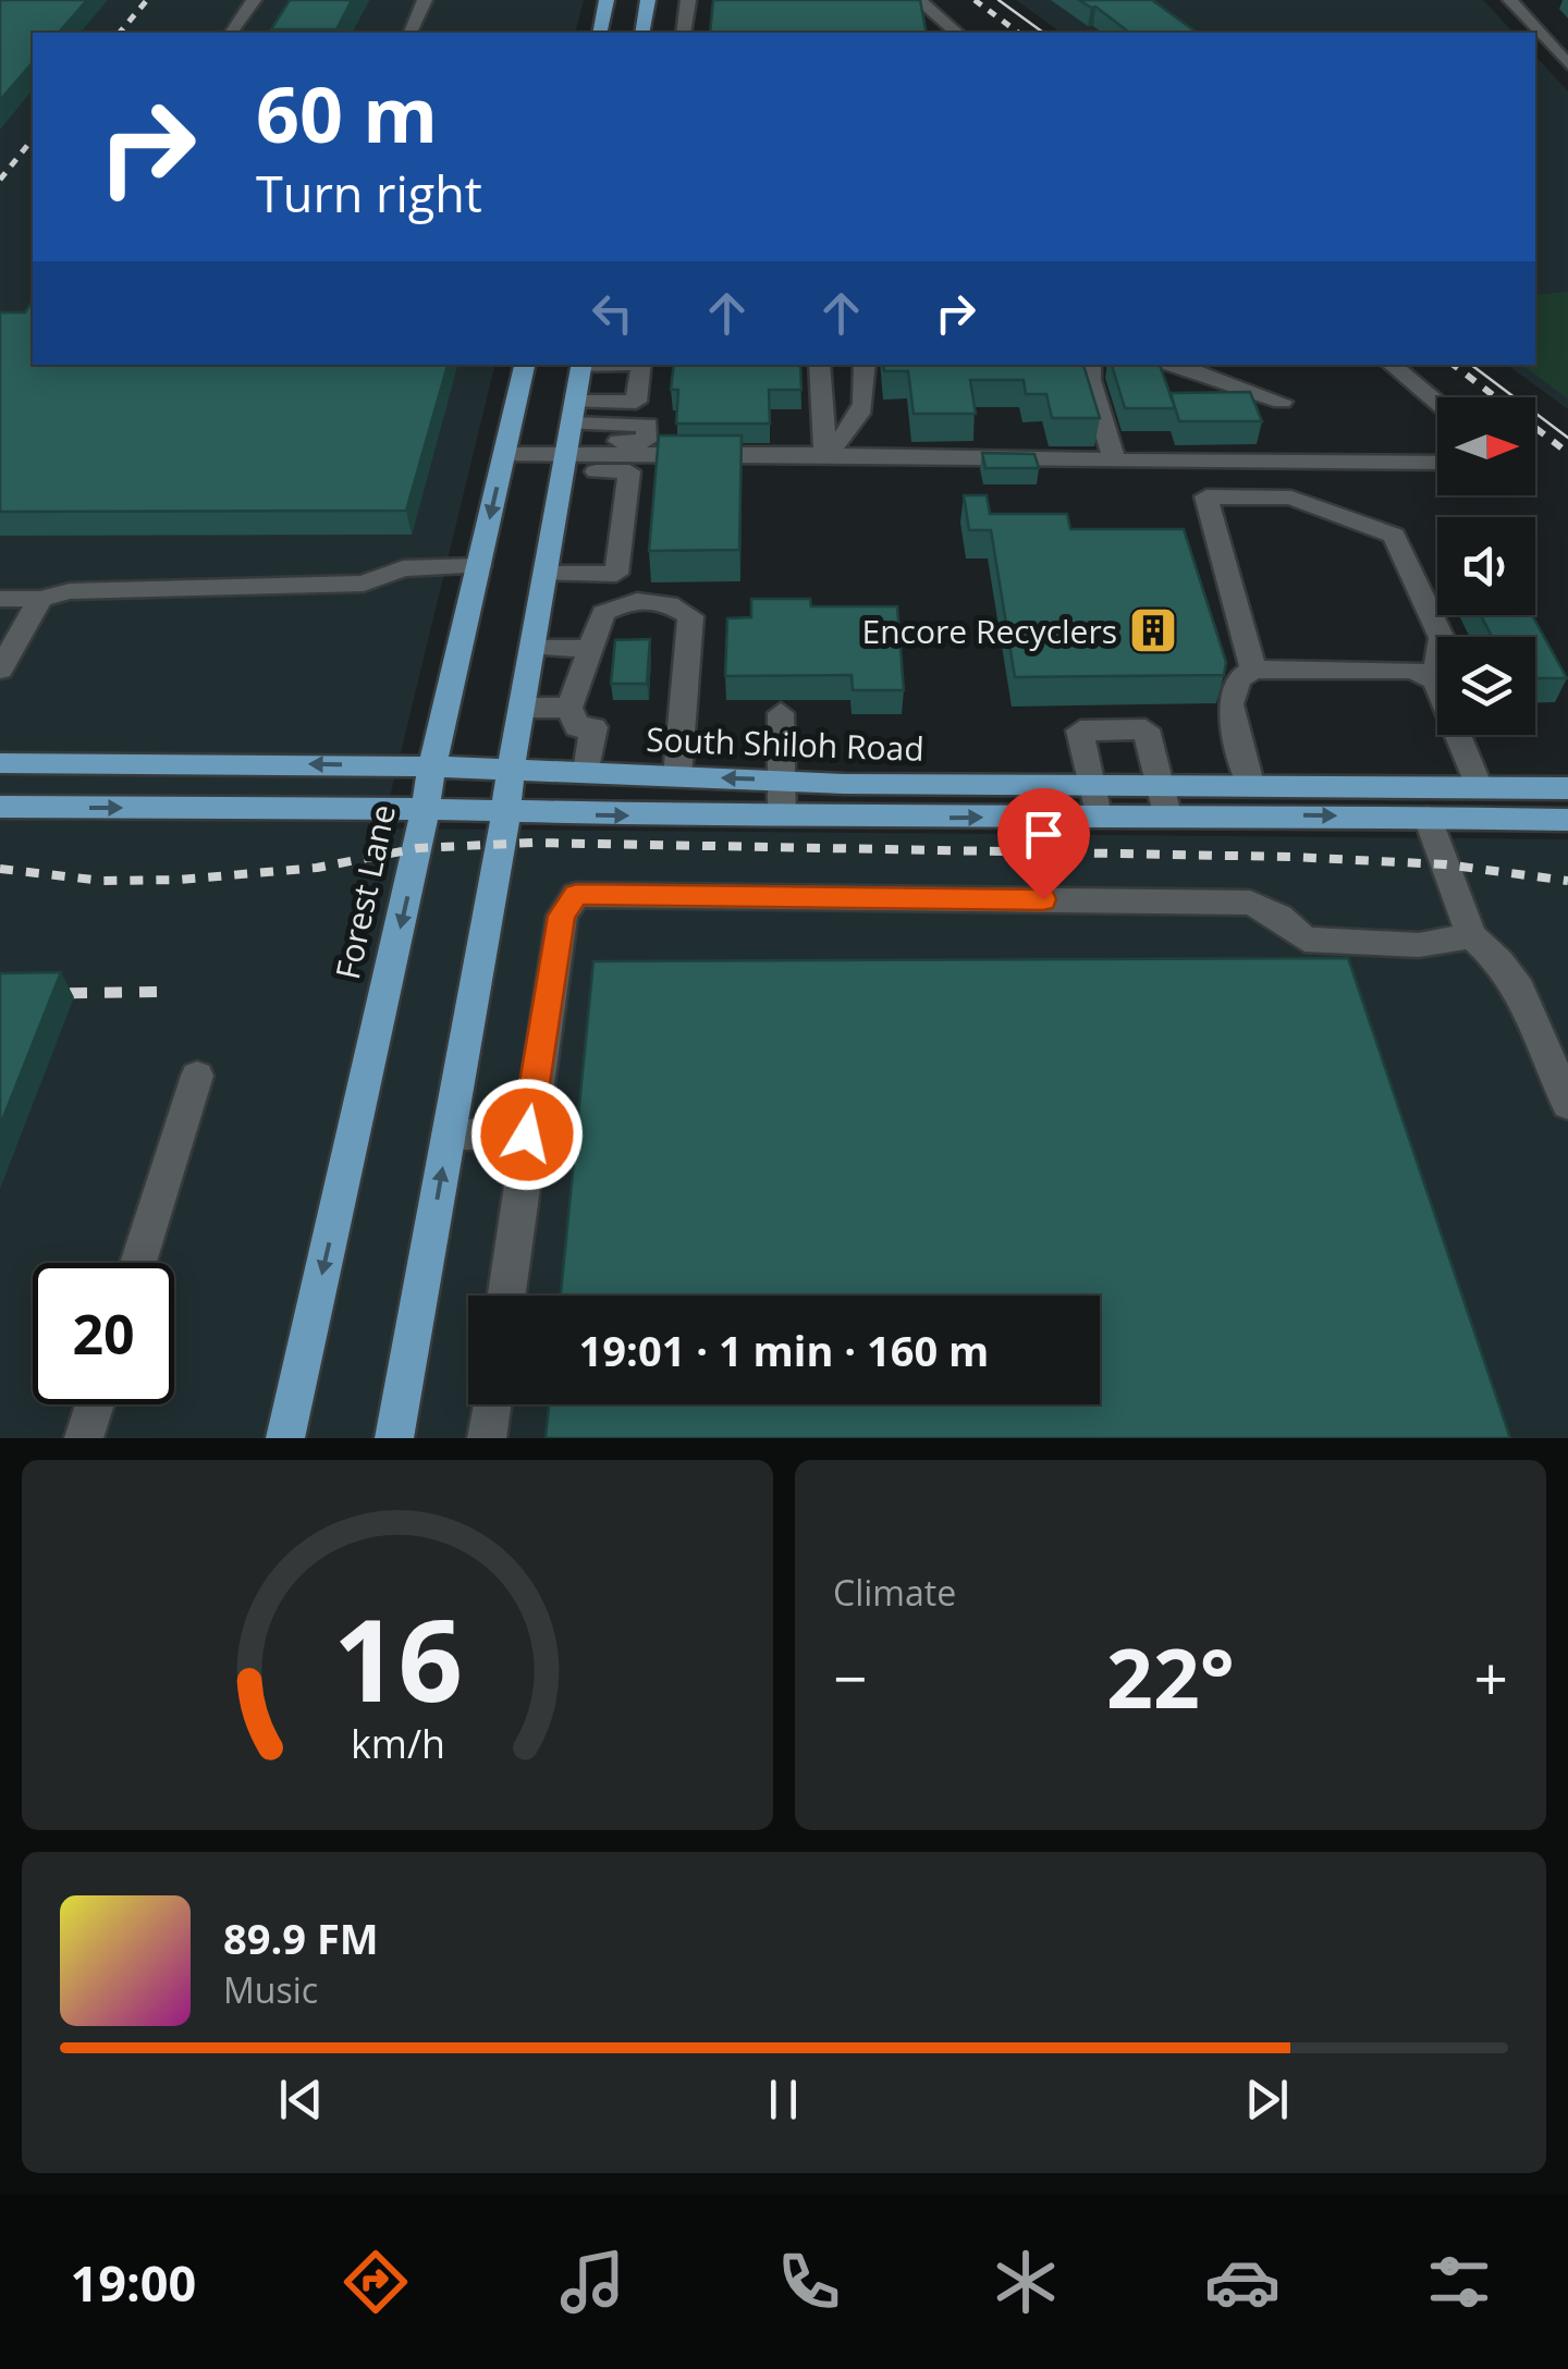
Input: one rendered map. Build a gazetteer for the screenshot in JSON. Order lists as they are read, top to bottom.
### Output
{
  "streets": {
    "main road": ["South Shiloh Road", "Forest Lane"]
  },
  "crossings": [
    ["South Shiloh Road", "Forest Lane"]
  ],
  "places": {
    "building": ["Encore Recyclers"]
  },
  "north": "right",
  "page": {
    "turn": ["60 m", "Turn right"],
    "limit": "20",
    "trip": "19:01 · 1 min · 160 m",
    "tile": "Climate",
    "heat": ["−", "22°", "+"],
    "song": ["89.9 FM", "Music"],
    "tabs": "19:00",
    "gauge": ["16", "km/h"]
  }
}
